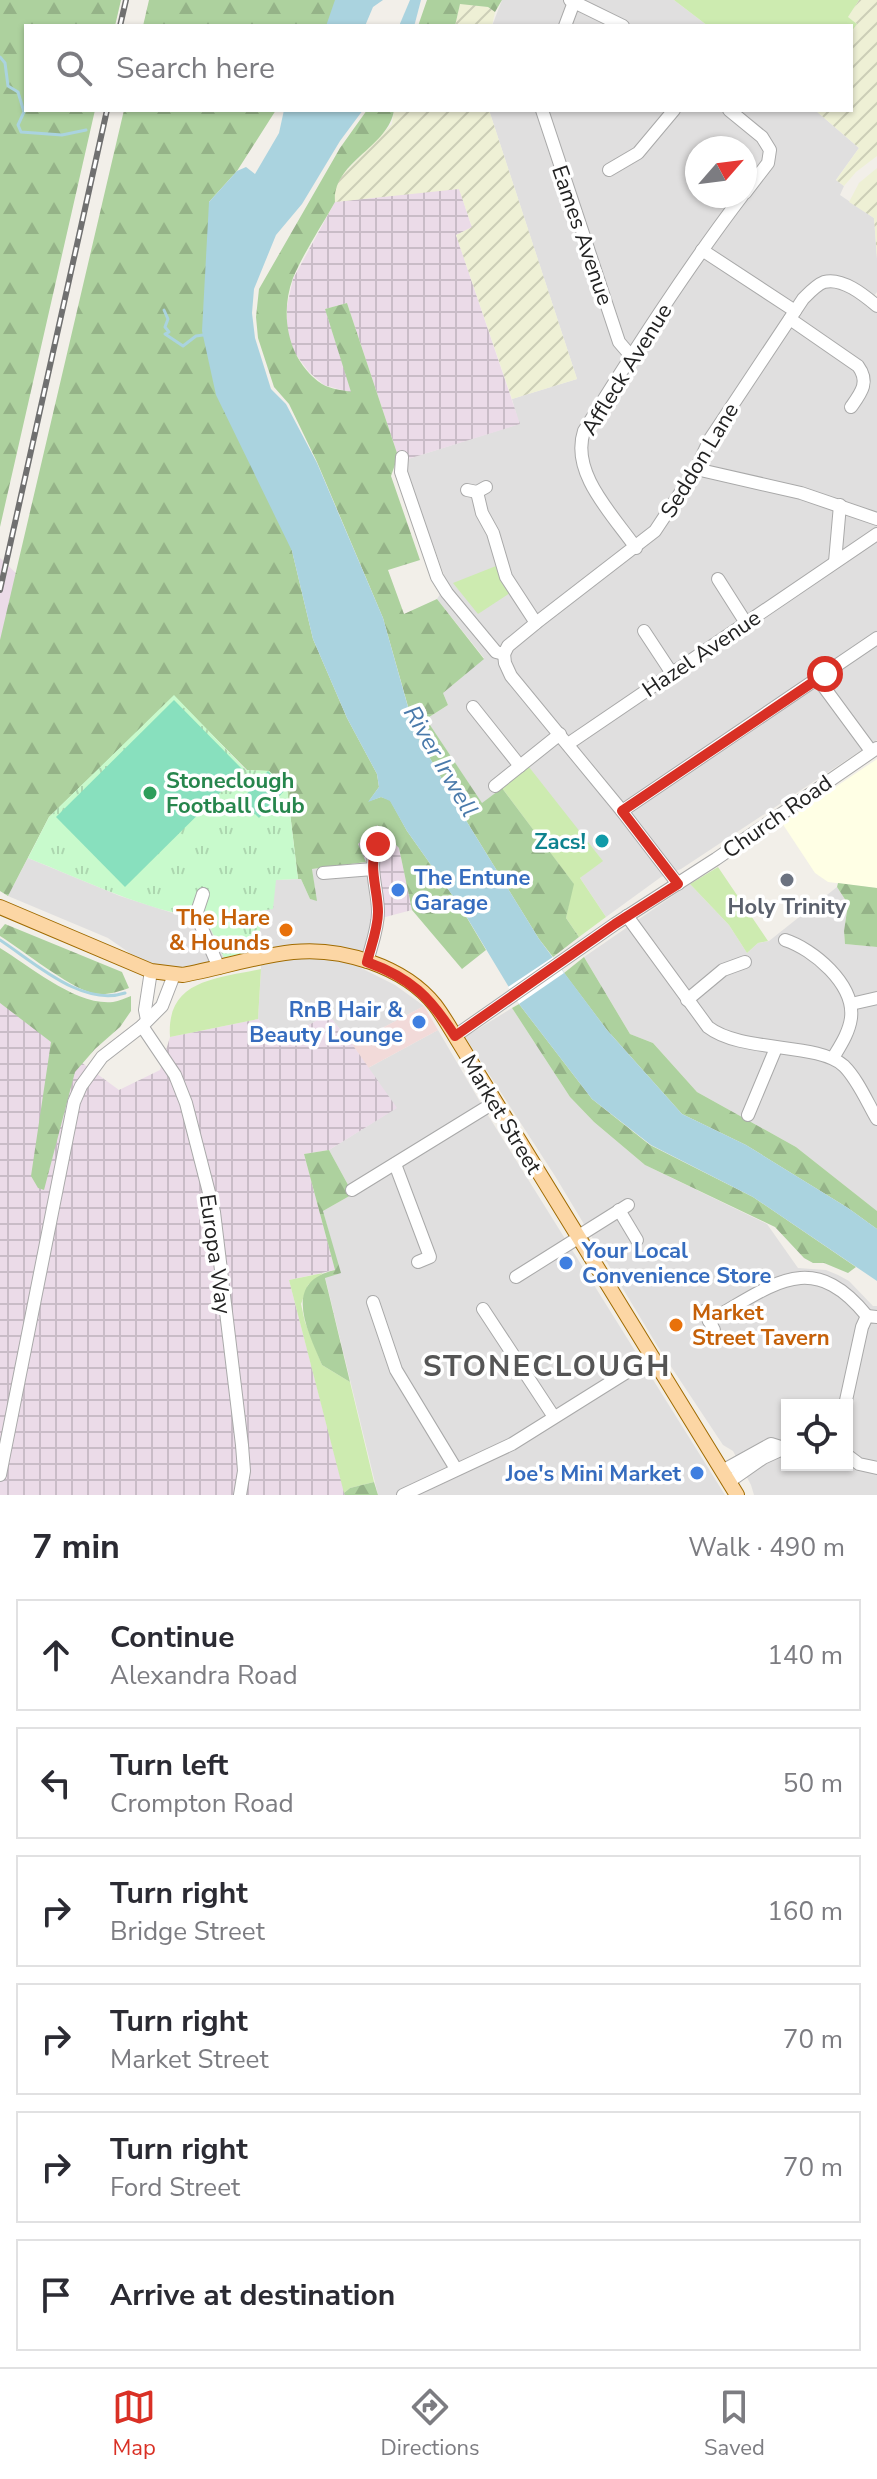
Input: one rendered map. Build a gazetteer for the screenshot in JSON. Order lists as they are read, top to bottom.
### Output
{
  "streets": {
    "main road": ["Market Street"],
    "street": [
      "Eames Avenue",
      "Affleck Avenue",
      "Seddon Lane",
      "Hazel Avenue",
      "Church Road",
      "Europa Way"
    ]
  },
  "crossings": [
    ["Eames Avenue", "Affleck Avenue"],
    ["Affleck Avenue", "Seddon Lane"],
    ["Church Road", "Market Street"]
  ],
  "districts": ["STONECLOUGH"],
  "water": ["River Irwell"],
  "places": [
    "Stoneclough Football Club",
    "Zacs!",
    "Holy Trinity",
    "The Entune Garage",
    "The Hare & Hounds",
    "RnB Hair & Beauty Lounge",
    "Your Local Convenience Store",
    "Market Street Tavern",
    "Joe's Mini Market"
  ],
  "north": "top right",
  "page": {
    "search": "Search here",
    "heading": ["7 min", "Walk · 490 m"],
    "list": [
      ["Continue", "Alexandra Road", "140 m"],
      ["Turn left", "Crompton Road", "50 m"],
      ["Turn right", "Bridge Street", "160 m"],
      ["Turn right", "Market Street", "70 m"],
      ["Turn right", "Ford Street", "70 m"],
      "Arrive at destination"
    ],
    "nav": ["Map", "Directions", "Saved"]
  }
}
